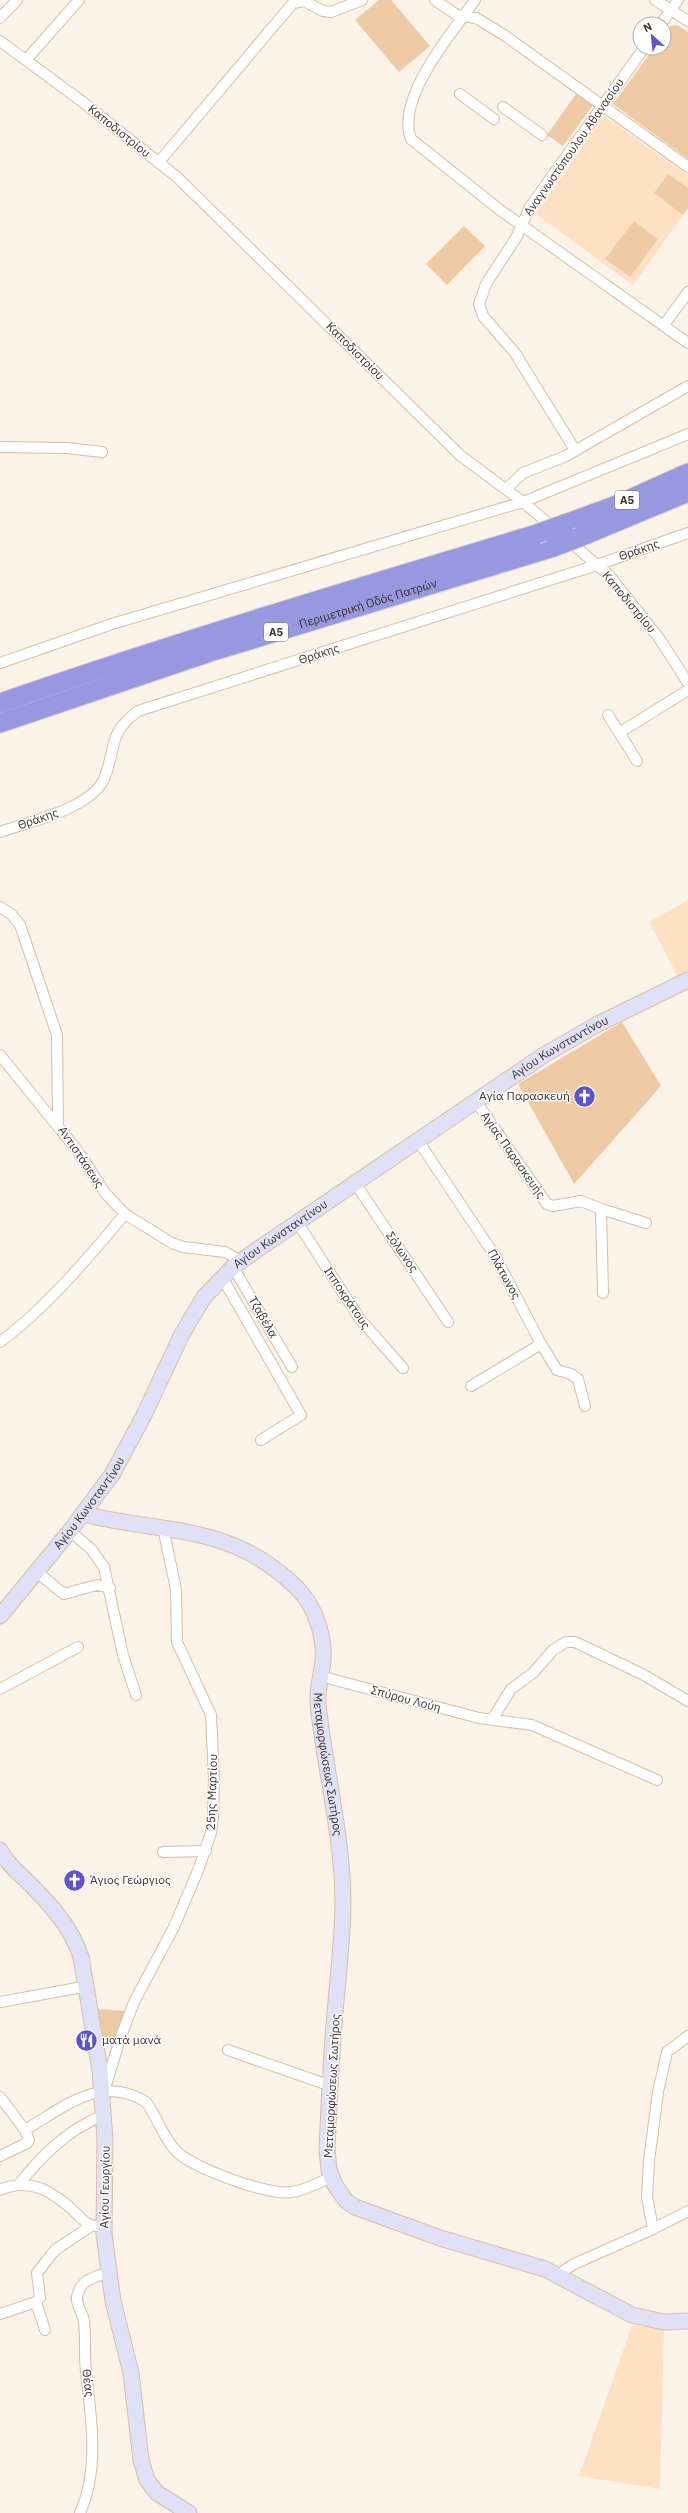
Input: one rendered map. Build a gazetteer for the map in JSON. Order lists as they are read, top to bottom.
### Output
{
  "streets": {
    "highway": ["Α5", "Περιμετρική Οδός Πατρών"],
    "street": [
      "Καποδιστρίου",
      "Αναγνωστόπουλου Αθανασίου",
      "Θράκης",
      "Αγίου Κωνσταντίνου",
      "Αγίας Παρασκευής",
      "Αντιστάσεως",
      "Σόλωνος",
      "Πλάτωνος",
      "Ιπποκράτους",
      "Τζαβέλα",
      "Σπύρου Λούη",
      "Μεταμορφώσεως Σωτήρος",
      "25ης Μαρτίου",
      "Αγίου Γεωργίου",
      "Θέας"
    ]
  },
  "crossings": [
    ["Καποδιστρίου", "Θράκης"],
    ["Αγίου Κωνσταντίνου", "Αγίας Παρασκευής"],
    ["Αγίου Κωνσταντίνου", "Αντιστάσεως"],
    ["Αγίου Κωνσταντίνου", "Σόλωνος"],
    ["Αγίου Κωνσταντίνου", "Πλάτωνος"],
    ["Αγίου Κωνσταντίνου", "Ιπποκράτους"],
    ["Αγίου Κωνσταντίνου", "Τζαβέλα"],
    ["Αγίου Κωνσταντίνου", "Μεταμορφώσεως Σωτήρος"],
    ["Αντιστάσεως", "Τζαβέλα"],
    ["Σπύρου Λούη", "Μεταμορφώσεως Σωτήρος"],
    ["Μεταμορφώσεως Σωτήρος", "25ης Μαρτίου"],
    ["25ης Μαρτίου", "Αγίου Γεωργίου"],
    ["Αγίου Γεωργίου", "Θέας"]
  ],
  "places": {
    "church": ["Αγία Παρασκευή", "Άγιος Γεώργιος"],
    "restaurant": ["ματά μανά"]
  },
  "north": "top left"
}
